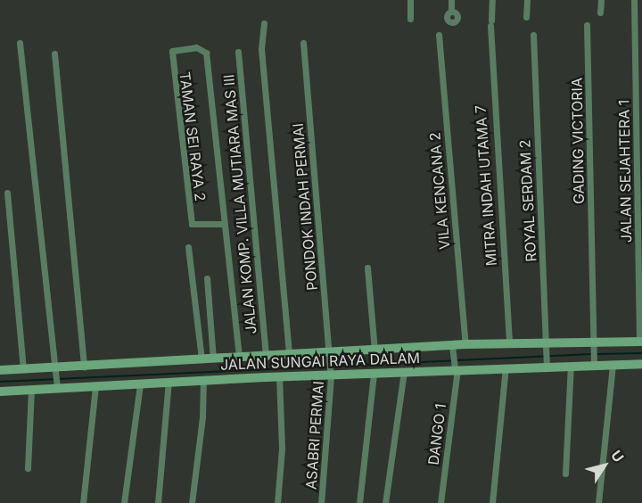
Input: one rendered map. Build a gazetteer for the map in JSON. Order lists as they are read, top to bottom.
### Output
{
  "streets": {
    "street": [
      "TAMAN SEI RAYA 2",
      "GADING VICTORIA",
      "JALAN SEJAHTERA 1",
      "MITRA INDAH UTAMA 7",
      "VILA KENCANA 2",
      "ROYAL SERDAM 2",
      "JALAN KOMP. VILLA MUTIARA MAS III",
      "PONDOK INDAH PERMAI",
      "JALAN SUNGAI RAYA DALAM",
      "DANGO 1",
      "ASABRI PERMAI"
    ]
  },
  "crossings": [
    ["ROYAL SERDAM 2", "JALAN SUNGAI RAYA DALAM"],
    ["PONDOK INDAH PERMAI", "JALAN SUNGAI RAYA DALAM"],
    ["PONDOK INDAH PERMAI", "ASABRI PERMAI"],
    ["JALAN SUNGAI RAYA DALAM", "DANGO 1"],
    ["JALAN SUNGAI RAYA DALAM", "ASABRI PERMAI"]
  ],
  "north": "top right"
}
